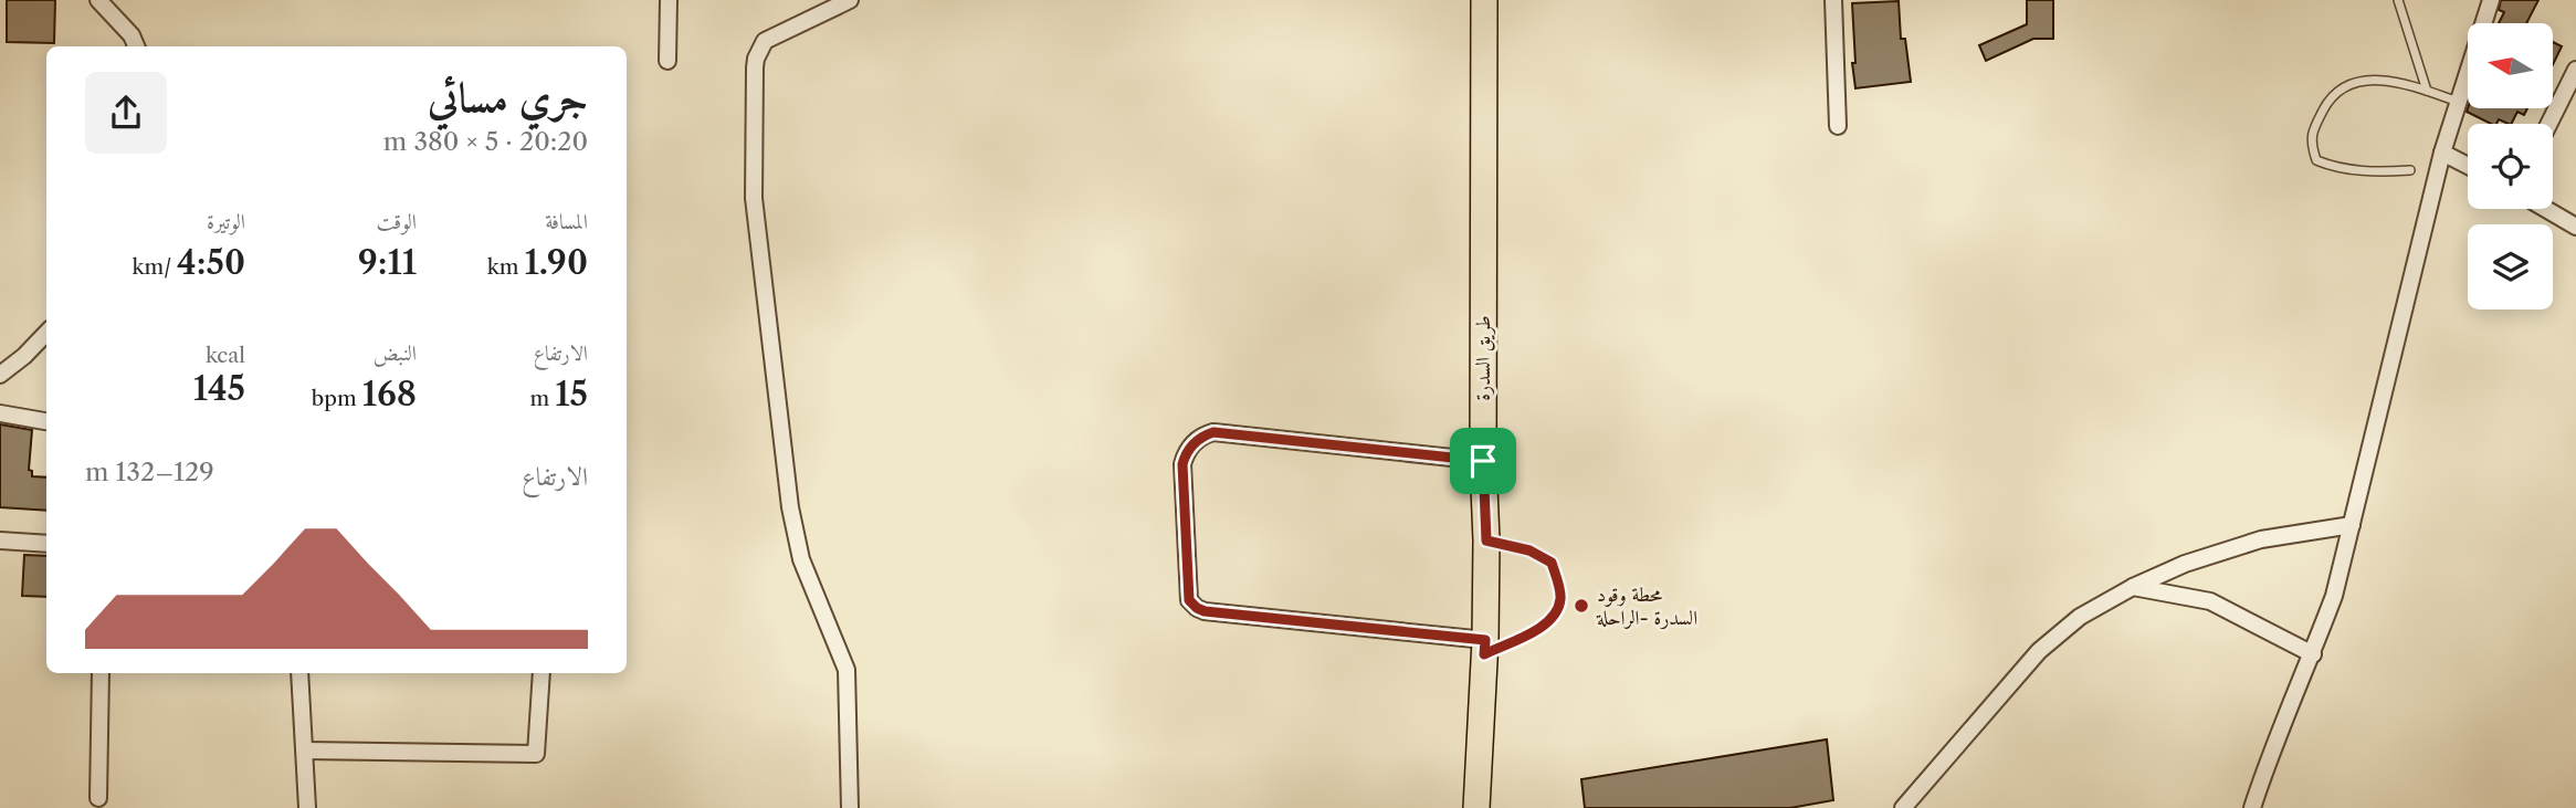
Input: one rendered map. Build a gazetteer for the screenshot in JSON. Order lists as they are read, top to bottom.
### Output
{
  "streets": {
    "main road": ["طريق السدرة"]
  },
  "places": ["محطة وقود السدرة -الراحلة"],
  "north": "left",
  "page": {
    "heading": ["جري مسائي", "20:20 · 5 × 380 m"],
    "stats": [
      ["المسافة", "1.90 km"],
      ["الوقت", "9:11"],
      ["الوتيرة", "4:50 /km"],
      ["الارتفاع", "15 m"],
      ["النبض", "168 bpm"],
      ["kcal", "145"]
    ],
    "chart": ["الارتفاع", "129–132 m"]
  }
}
